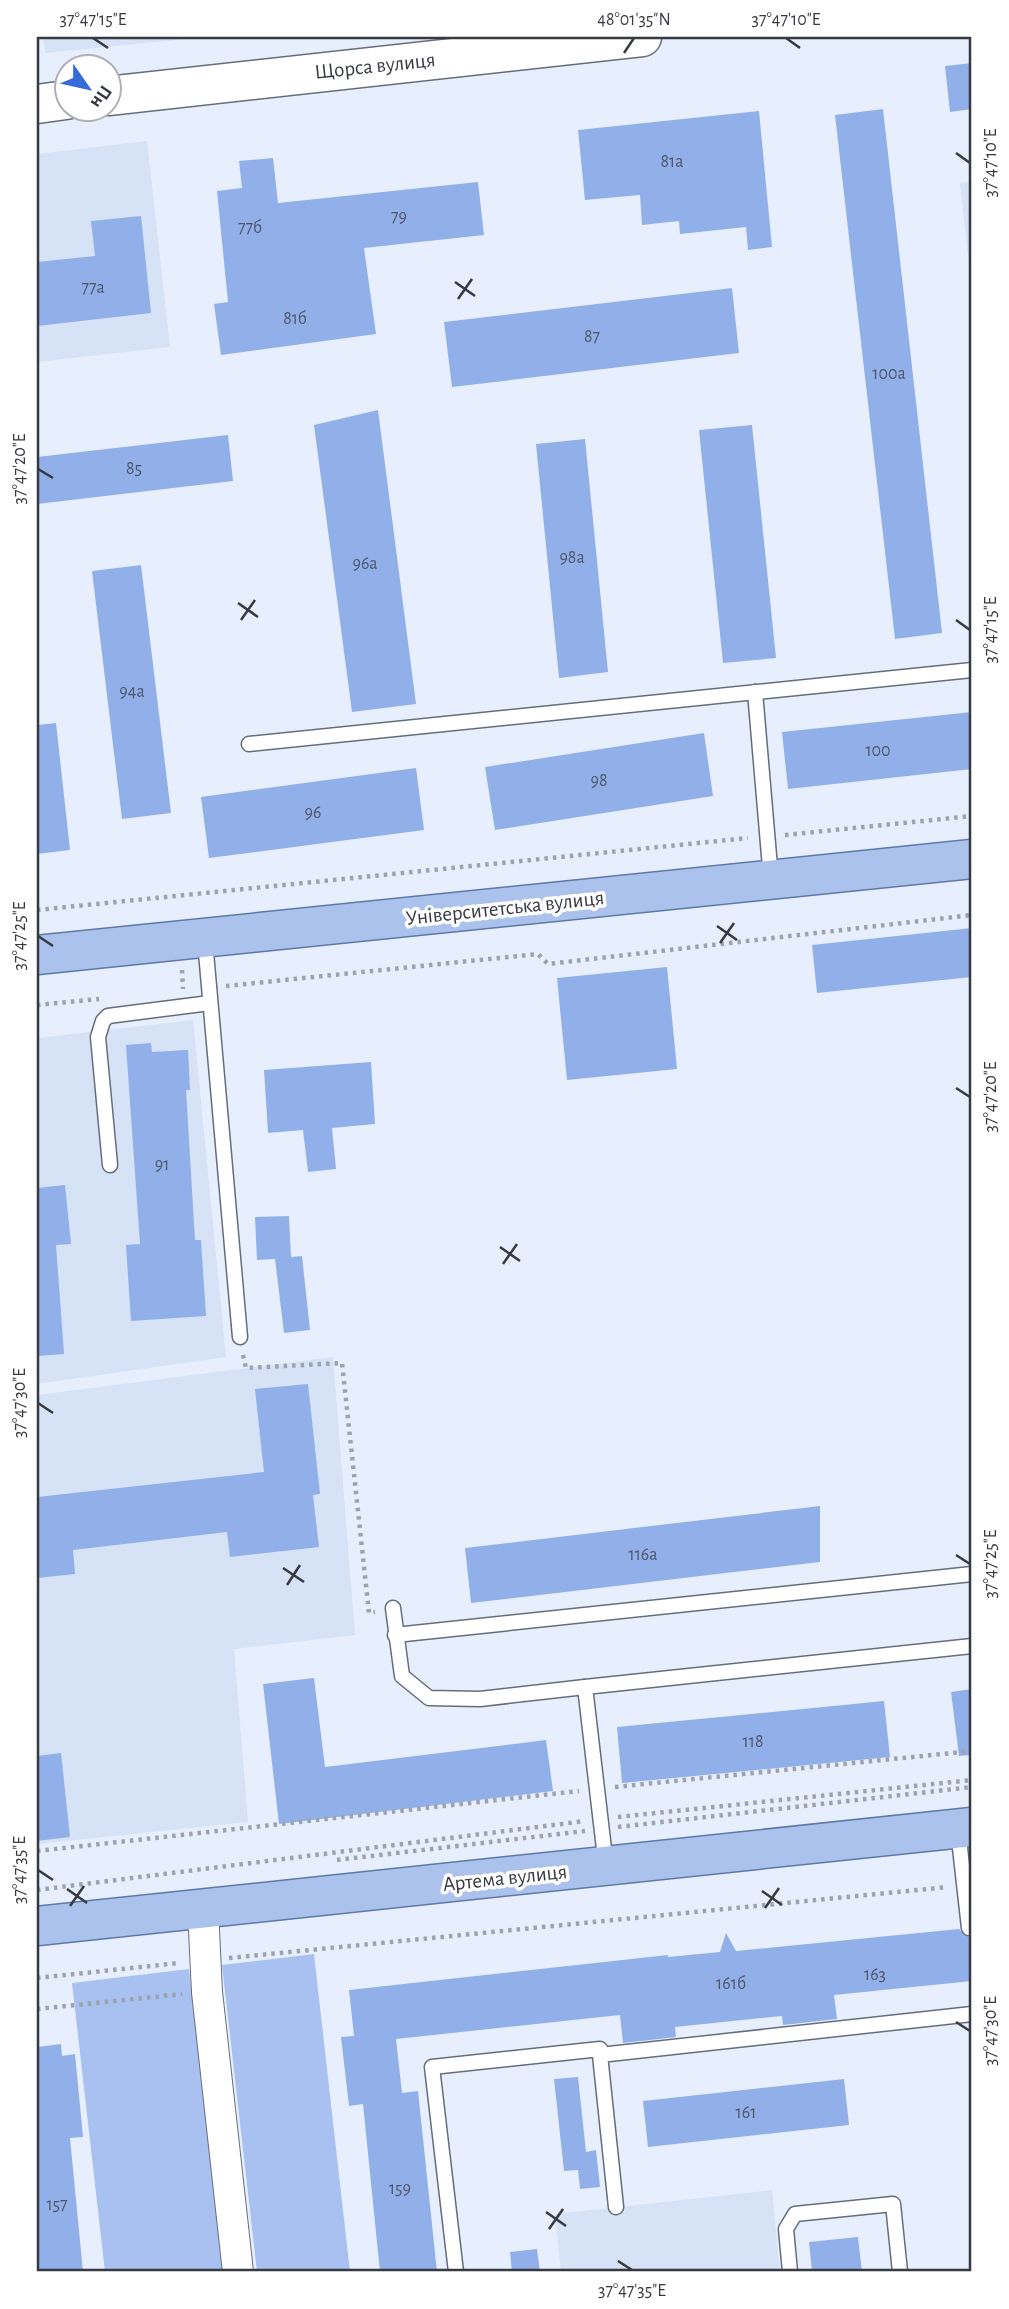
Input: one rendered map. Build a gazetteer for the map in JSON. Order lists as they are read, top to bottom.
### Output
{
  "streets": {
    "main road": ["Університетська вулиця", "Артема вулиця"],
    "street": ["Щорса вулиця"]
  },
  "house_numbers": [
    "81а",
    "79",
    "77б",
    "77а",
    "81б",
    "87",
    "100а",
    "85",
    "98а",
    "96а",
    "94а",
    "100",
    "98",
    "96",
    "91",
    "116а",
    "118",
    "163",
    "161б",
    "161",
    "159",
    "157"
  ],
  "north": "bottom right",
  "coordinates": [
    "37°47'15\"E",
    "48°01'35\"N",
    "37°47'10\"E",
    "37°47'20\"E",
    "37°47'25\"E",
    "37°47'30\"E",
    "37°47'35\"E"
  ]
}
